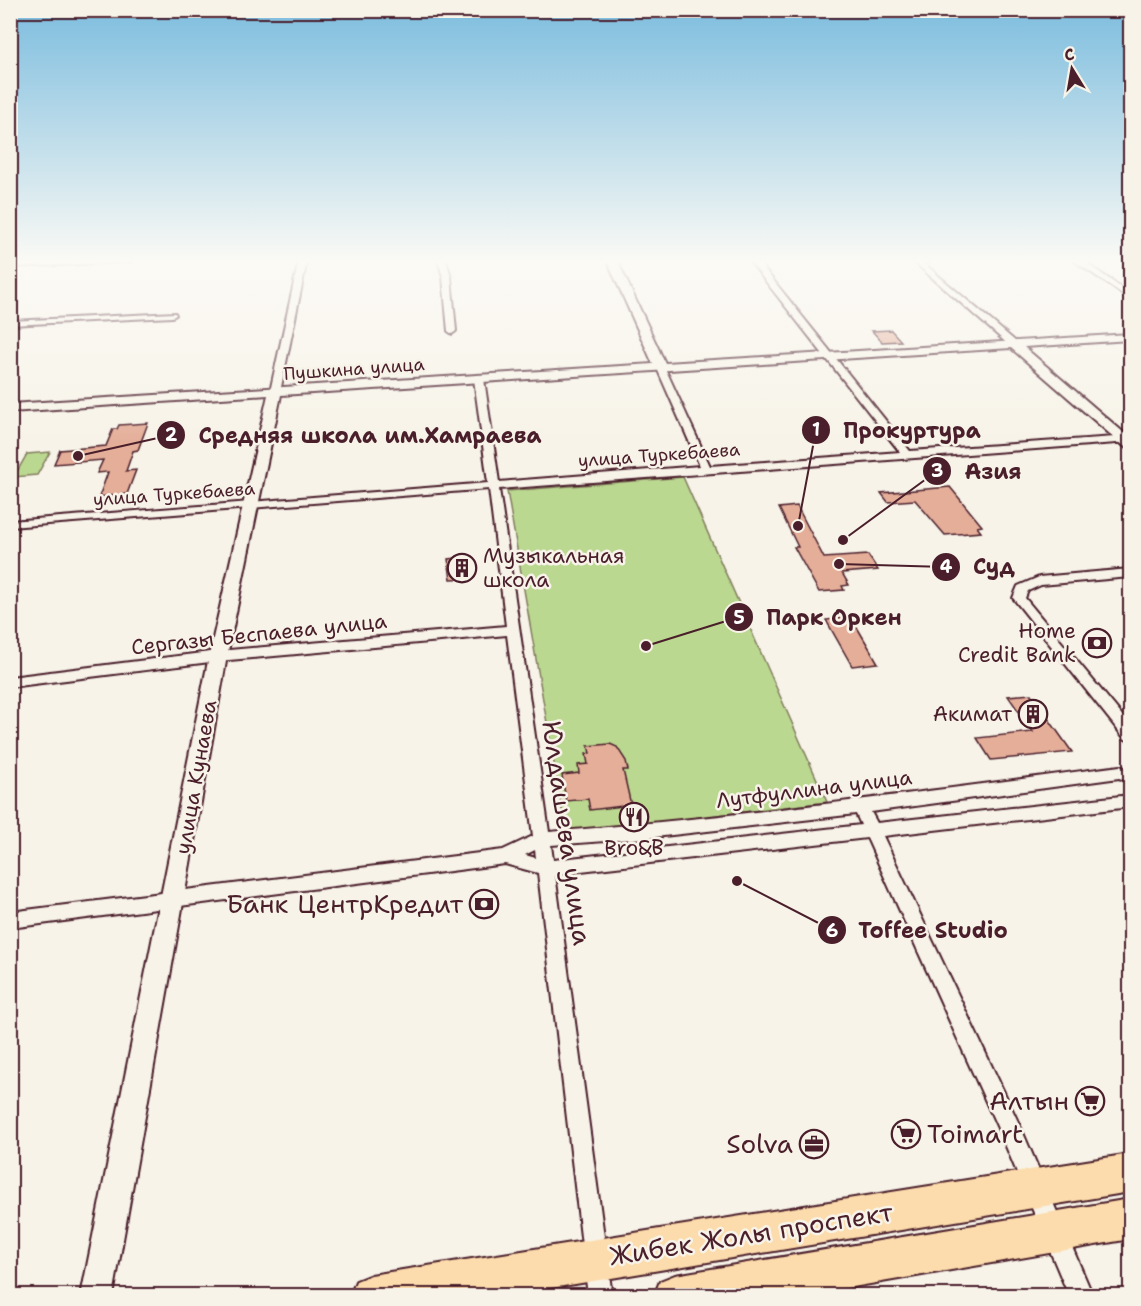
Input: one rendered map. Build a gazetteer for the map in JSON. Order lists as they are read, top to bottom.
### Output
{
  "streets": {
    "highway": ["Жибек Жолы проспект"],
    "main road": ["Пушкина улица", "улица Кунаева"],
    "street": [
      "улица Туркебаева",
      "Сергазы Беспаева улица",
      "Лутфуллина улица",
      "Юлдашева улица"
    ]
  },
  "crossings": [
    ["Пушкина улица", "улица Кунаева"],
    ["Пушкина улица", "Юлдашева улица"],
    ["улица Туркебаева", "улица Кунаева"],
    ["улица Туркебаева", "Юлдашева улица"],
    ["Сергазы Беспаева улица", "улица Кунаева"],
    ["Сергазы Беспаева улица", "Юлдашева улица"],
    ["улица Кунаева", "Лутфуллина улица"],
    ["Лутфуллина улица", "Юлдашева улица"],
    ["Юлдашева улица", "Жибек Жолы проспект"]
  ],
  "places": {
    "other": [
      "Средняя школа им.Хамраева",
      "Прокуртура",
      "Азия",
      "Суд",
      "Парк Оркен",
      "Toffee Studio"
    ],
    "building": ["Музыкальная школа", "Акимат"],
    "bank": ["Home Credit Bank", "Банк ЦентрКредит"],
    "restaurant": ["Bro&B"],
    "supermarket": ["Алтын", "Toimart"],
    "office": ["Solva"]
  },
  "north": "top"
}
